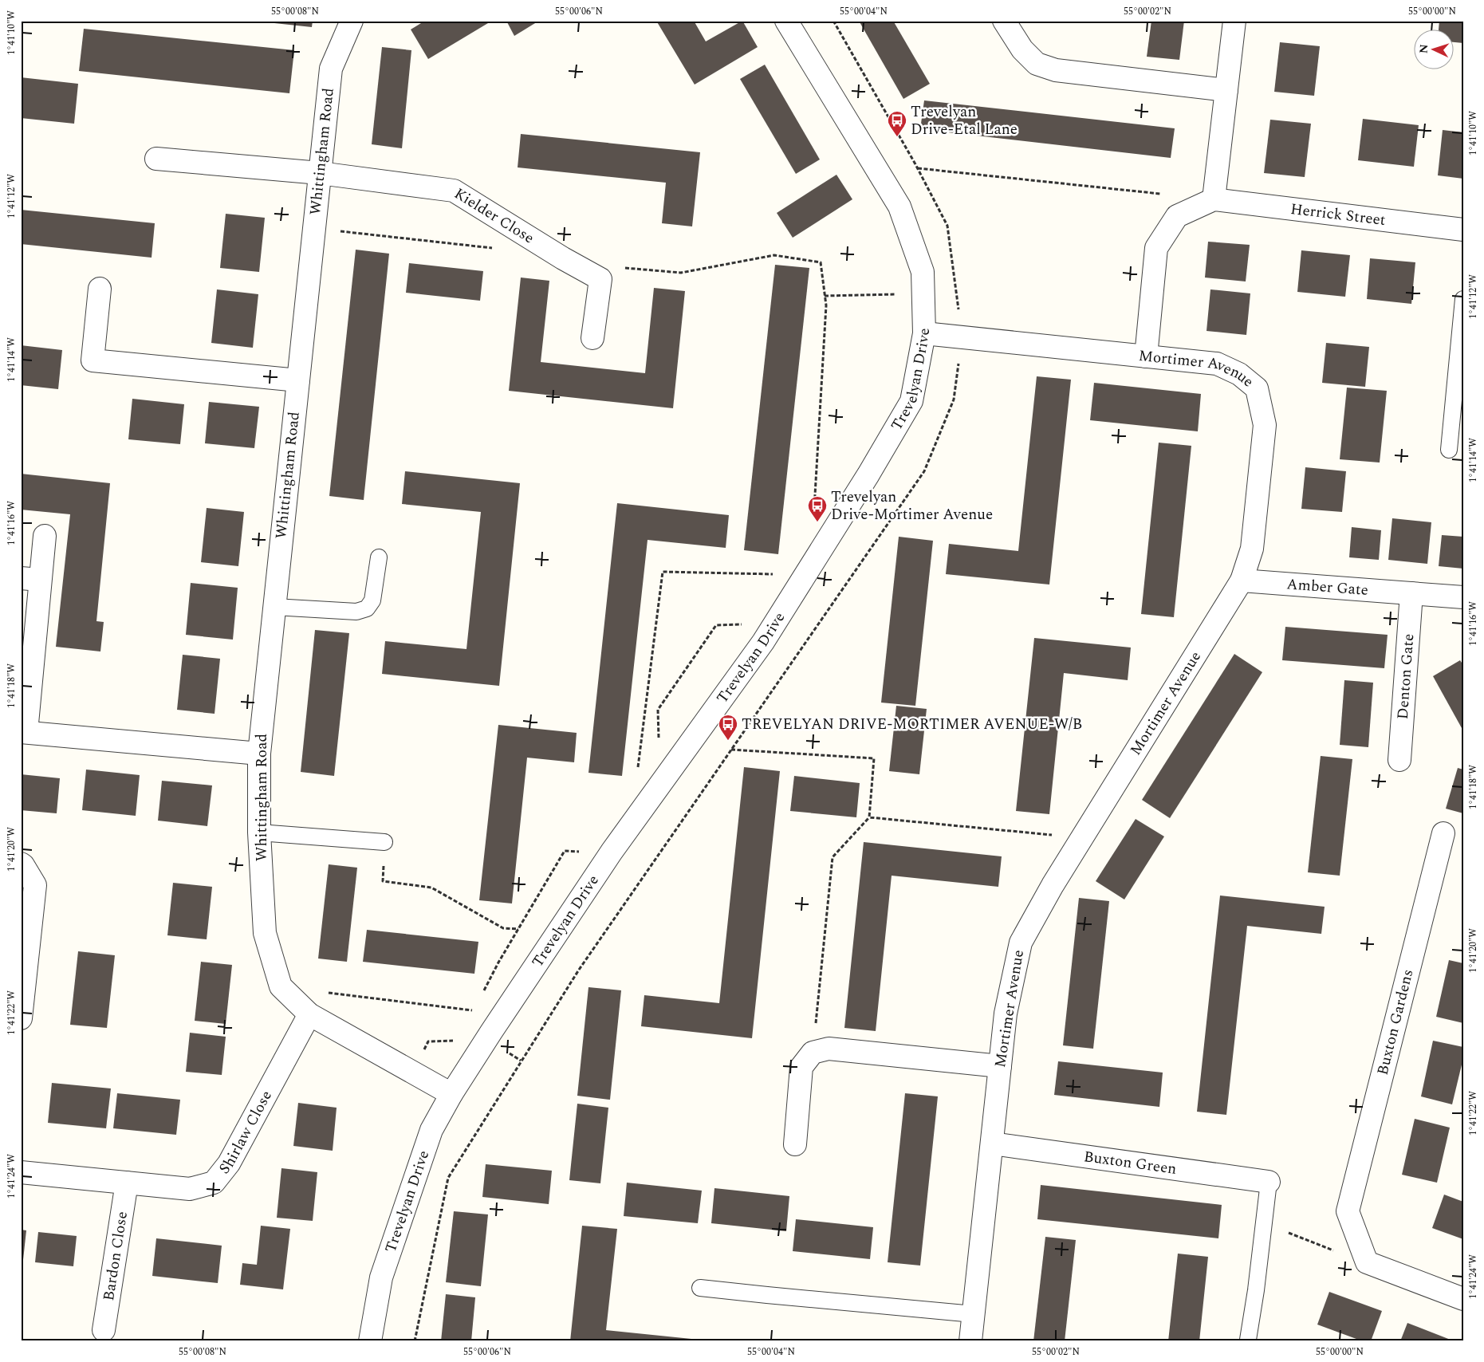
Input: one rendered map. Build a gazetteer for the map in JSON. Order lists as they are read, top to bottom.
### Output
{
  "streets": {
    "street": [
      "Whittingham Road",
      "Herrick Street",
      "Kielder Close",
      "Mortimer Avenue",
      "Trevelyan Drive",
      "Amber Gate",
      "Denton Gate",
      "Buxton Gardens",
      "Shirlaw Close",
      "Buxton Green",
      "Bardon Close"
    ]
  },
  "crossings": [
    ["Whittingham Road", "Kielder Close"],
    ["Whittingham Road", "Trevelyan Drive"],
    ["Whittingham Road", "Shirlaw Close"],
    ["Mortimer Avenue", "Trevelyan Drive"],
    ["Mortimer Avenue", "Amber Gate"],
    ["Mortimer Avenue", "Buxton Green"],
    ["Amber Gate", "Denton Gate"],
    ["Shirlaw Close", "Bardon Close"]
  ],
  "places": {
    "bus stop": ["Trevelyan Drive-Etal Lane", "Trevelyan Drive-Mortimer Avenue", "TREVELYAN DRIVE-MORTIMER AVENUE-W/B"]
  },
  "north": "left",
  "coordinates": [
    "55°00'08\"N",
    "55°00'06\"N",
    "55°00'04\"N",
    "55°00'02\"N",
    "55°00'00\"N",
    "1°41'10\"W",
    "1°41'12\"W",
    "1°41'14\"W",
    "1°41'16\"W",
    "1°41'18\"W",
    "1°41'20\"W",
    "1°41'22\"W",
    "1°41'24\"W"
  ]
}
